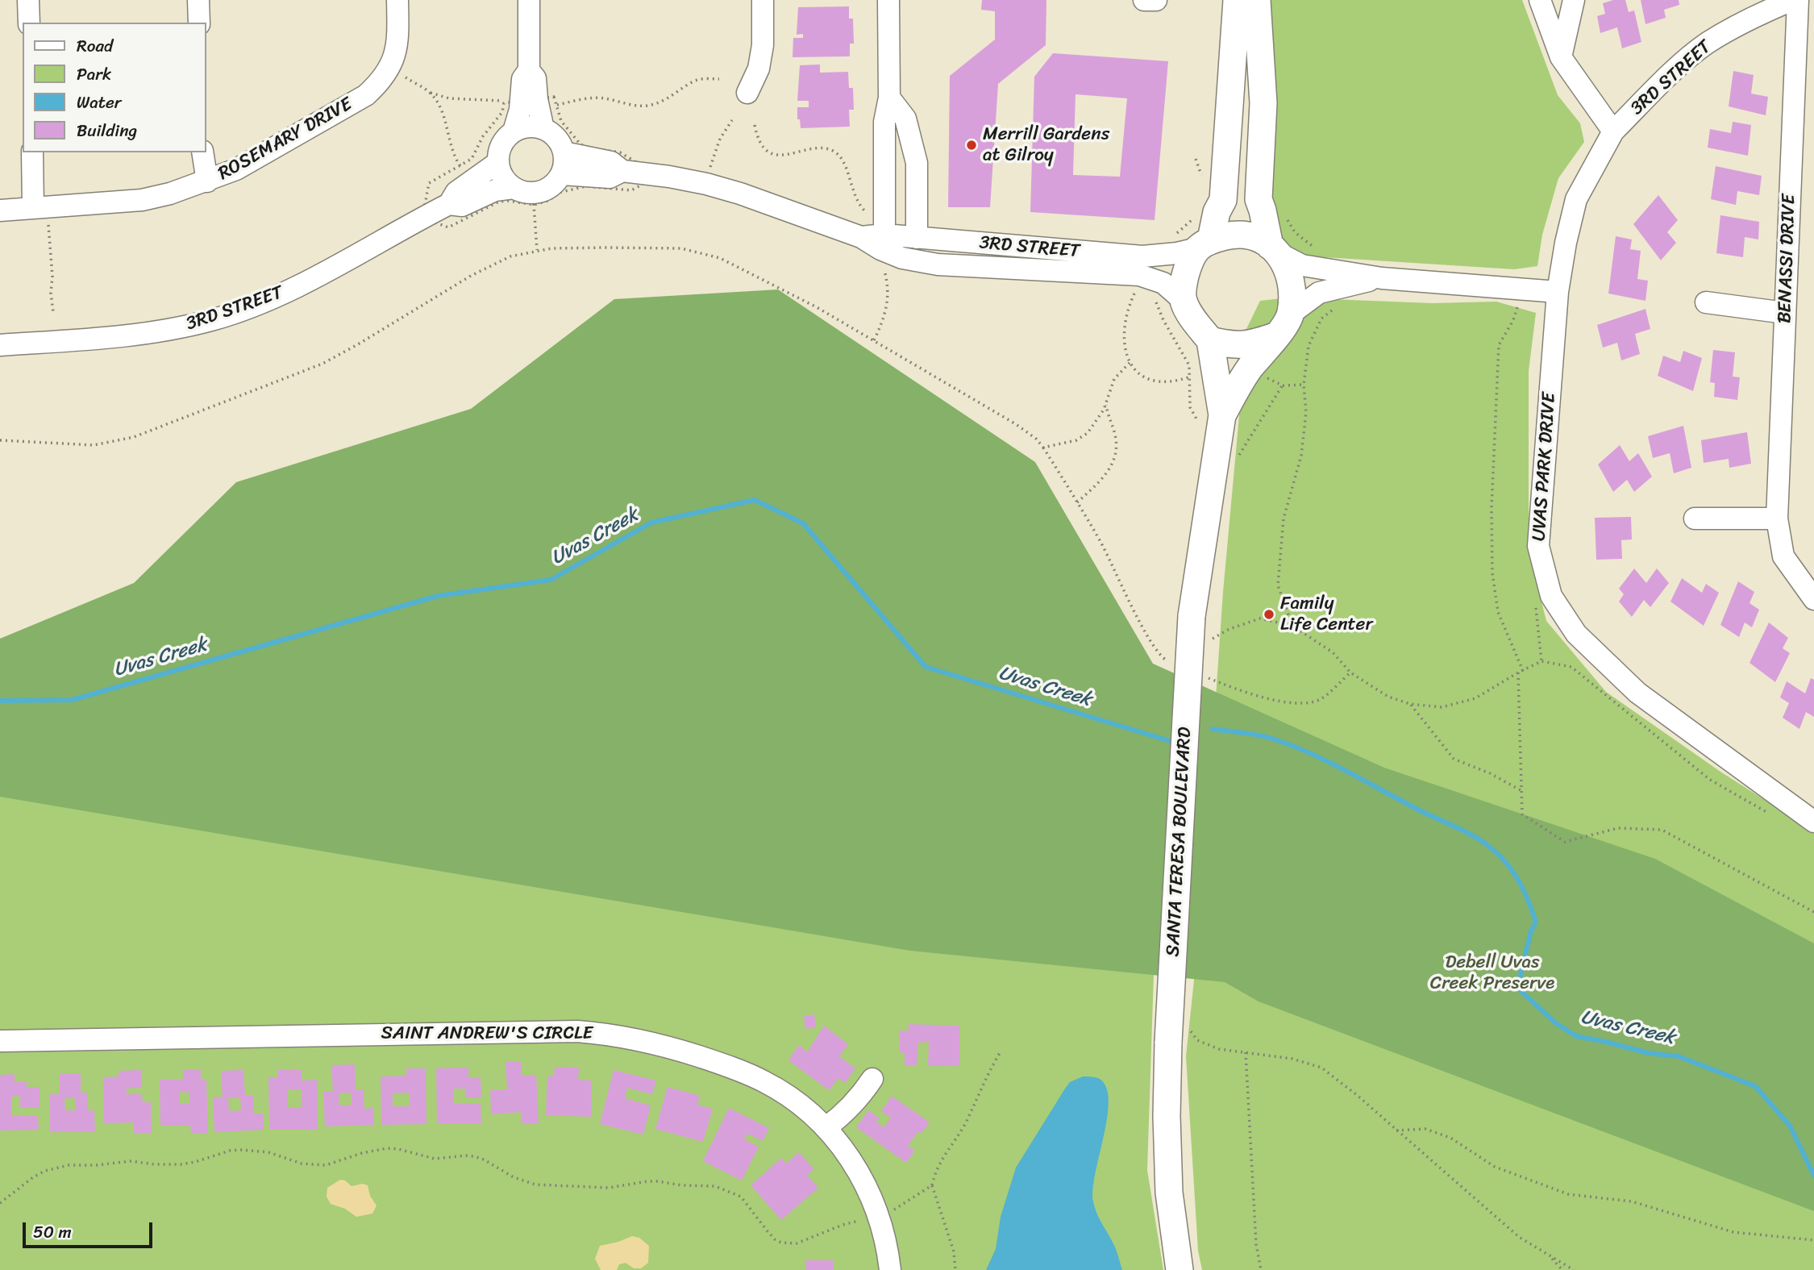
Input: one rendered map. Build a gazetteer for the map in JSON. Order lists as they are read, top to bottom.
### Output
{
  "streets": {
    "main road": ["SANTA TERESA BOULEVARD"],
    "street": [
      "3RD STREET",
      "ROSEMARY DRIVE",
      "BENASSI DRIVE",
      "UVAS PARK DRIVE",
      "SAINT ANDREW'S CIRCLE"
    ]
  },
  "crossings": [
    ["3RD STREET", "UVAS PARK DRIVE"],
    ["3RD STREET", "SANTA TERESA BOULEVARD"]
  ],
  "water": ["Uvas Creek"],
  "parks": ["Debell Uvas Creek Preserve"],
  "places": ["Merrill Gardens at Gilroy", "Family Life Center"],
  "legend": [
    "Road",
    "Park",
    "Water",
    "Building"
  ],
  "scale_bar": "50 m"
}
